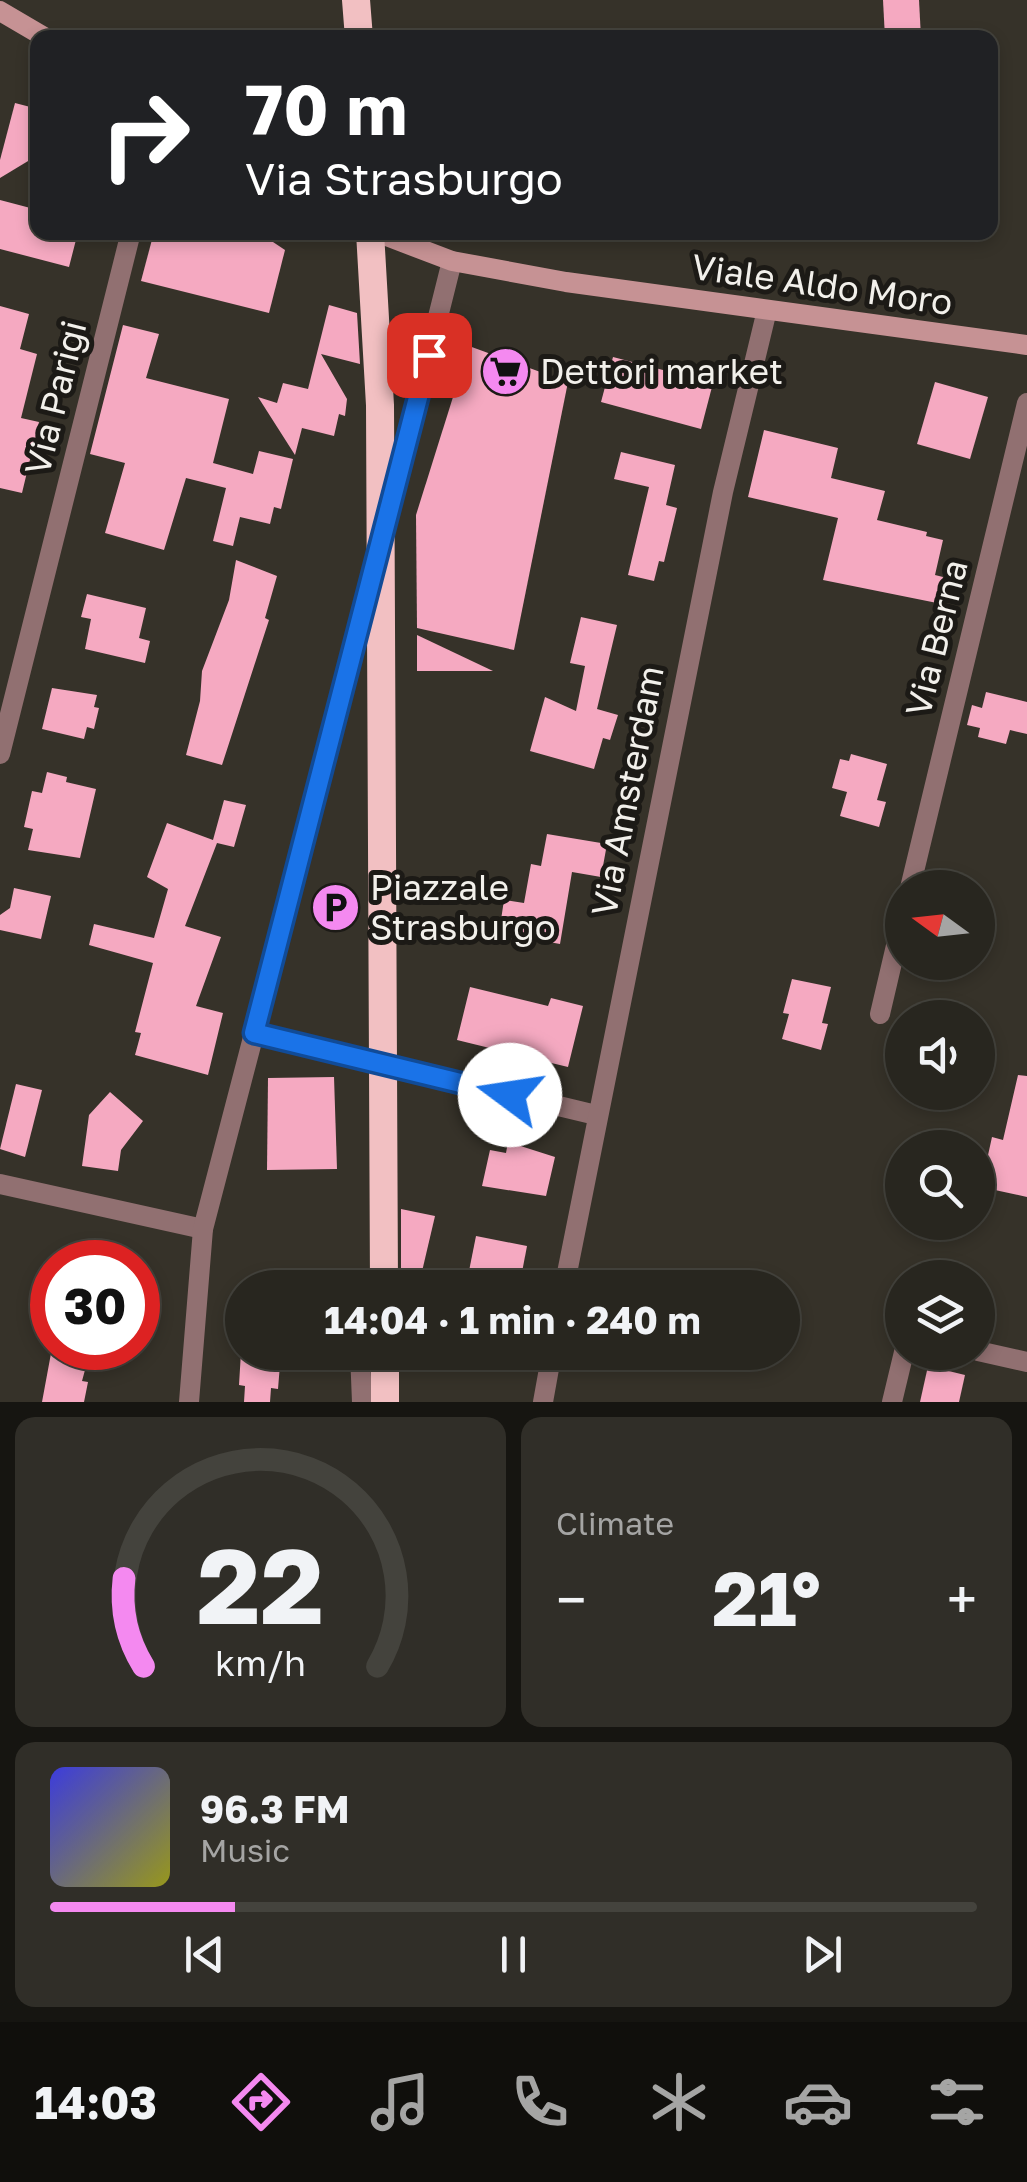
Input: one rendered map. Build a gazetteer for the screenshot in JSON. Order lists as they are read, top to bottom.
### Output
{
  "streets": {
    "main road": ["Viale Aldo Moro"],
    "street": ["Via Parigi", "Via Berna", "Via Amsterdam"]
  },
  "crossings": [
    ["Viale Aldo Moro", "Via Amsterdam"]
  ],
  "places": {
    "supermarket": ["Dettori market"],
    "parking": ["Piazzale Strasburgo"]
  },
  "north": "left",
  "page": {
    "turn": ["70 m", "Via Strasburgo"],
    "limit": "30",
    "trip": "14:04 · 1 min · 240 m",
    "tile": "Climate",
    "heat": ["−", "21°", "+"],
    "song": ["96.3 FM", "Music"],
    "tabs": "14:03",
    "gauge": ["22", "km/h"]
  }
}
